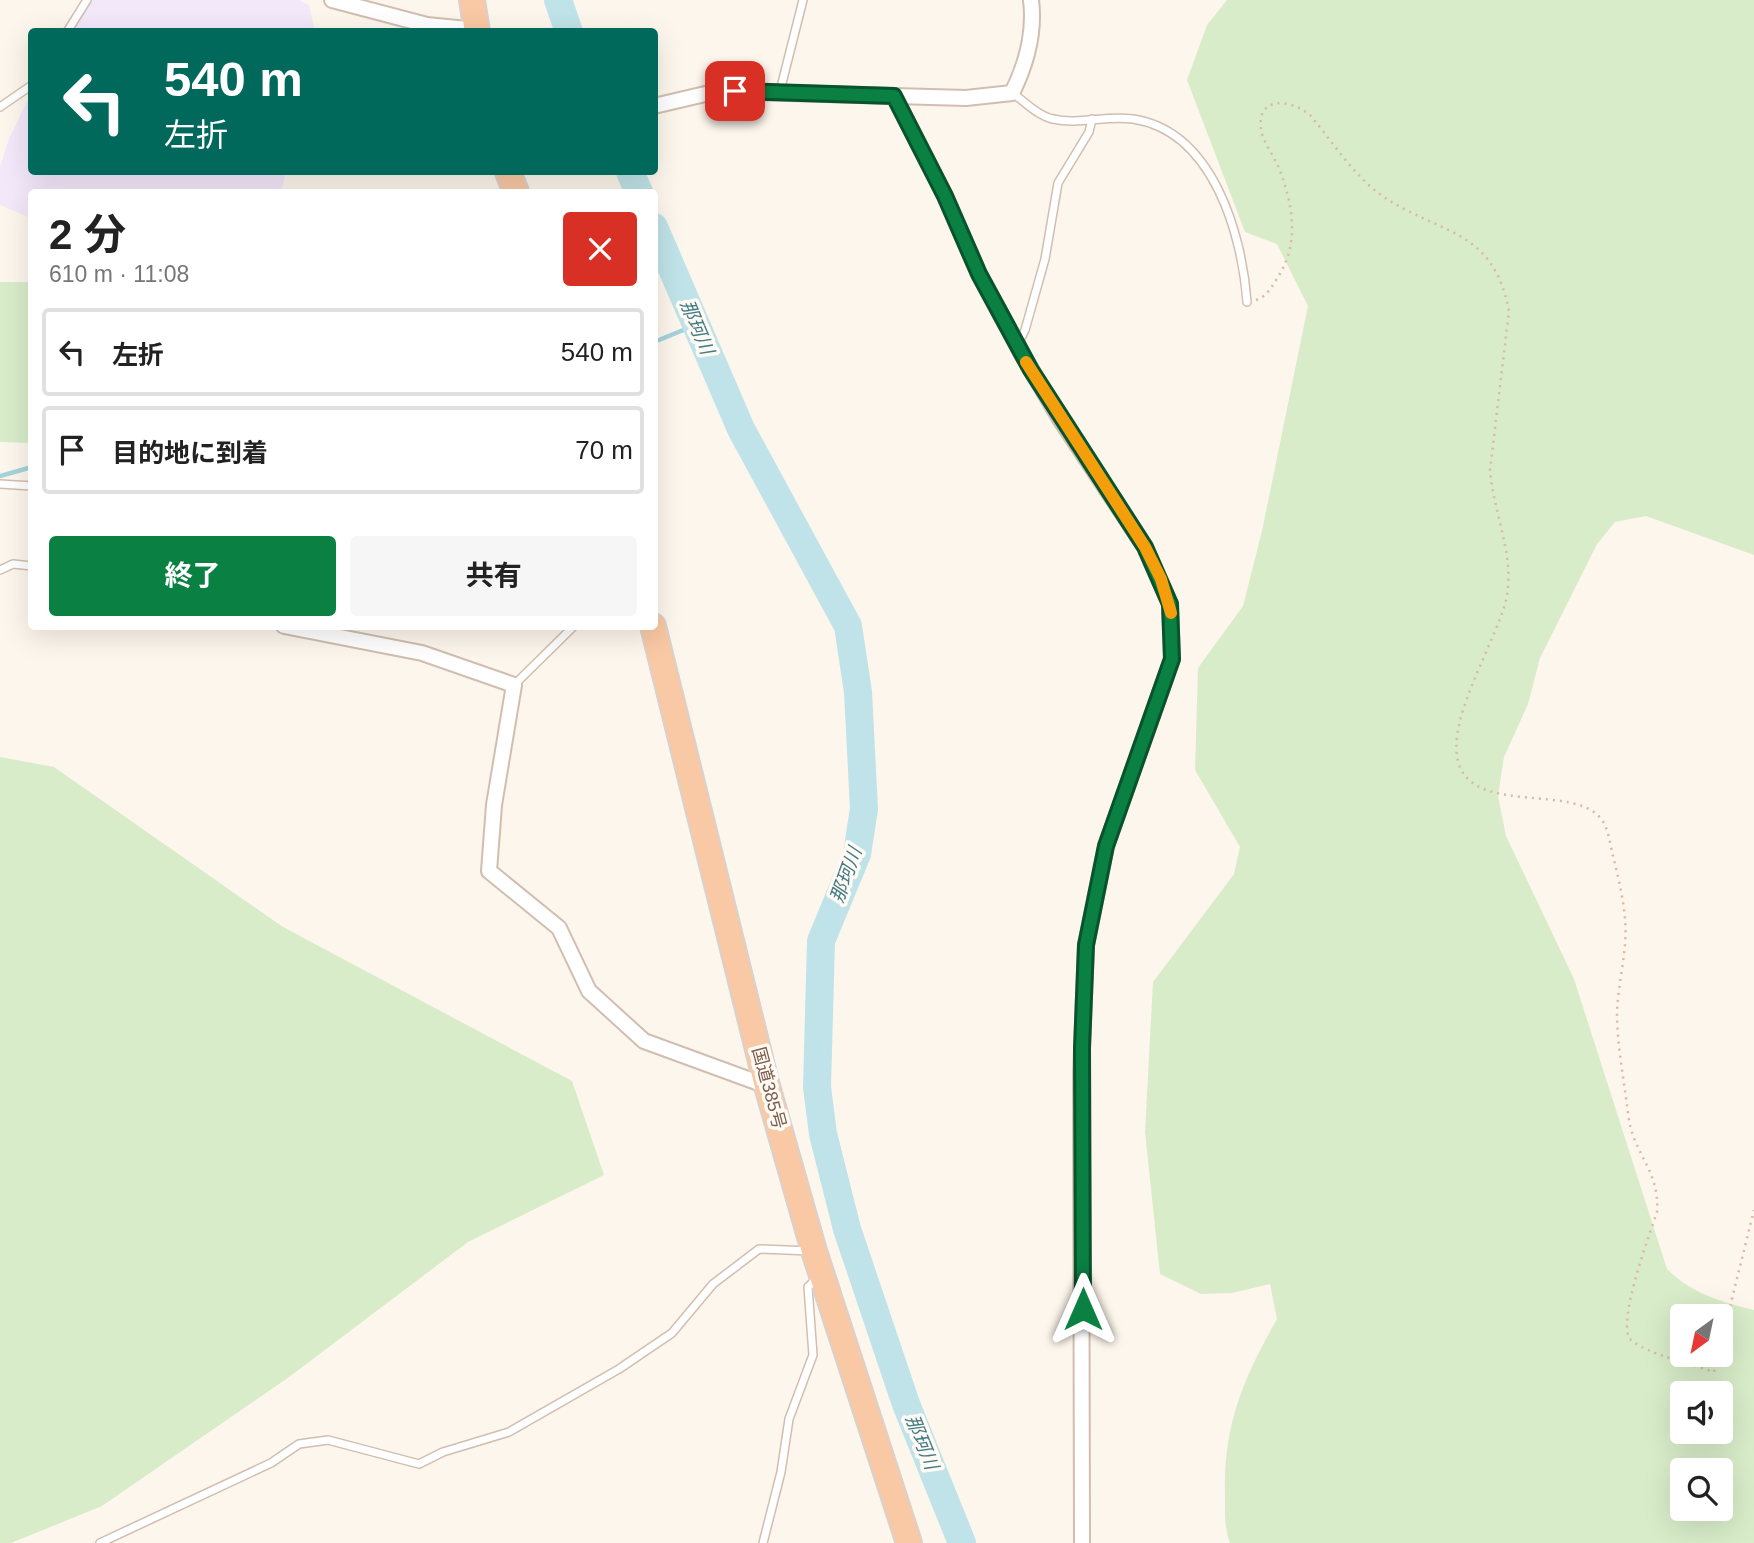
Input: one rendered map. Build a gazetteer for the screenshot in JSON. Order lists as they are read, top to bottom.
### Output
{
  "streets": {
    "highway": ["国道385号"]
  },
  "water": ["那珂川"],
  "north": "bottom left",
  "page": {
    "turn": ["540 m", "左折"],
    "heading": ["2 分", "610 m · 11:08"],
    "list": [
      {
        "name": "左折",
        "value": "540 m"
      },
      {
        "name": "目的地に到着",
        "value": "70 m"
      }
    ],
    "buttons": ["終了", "共有"]
  }
}
